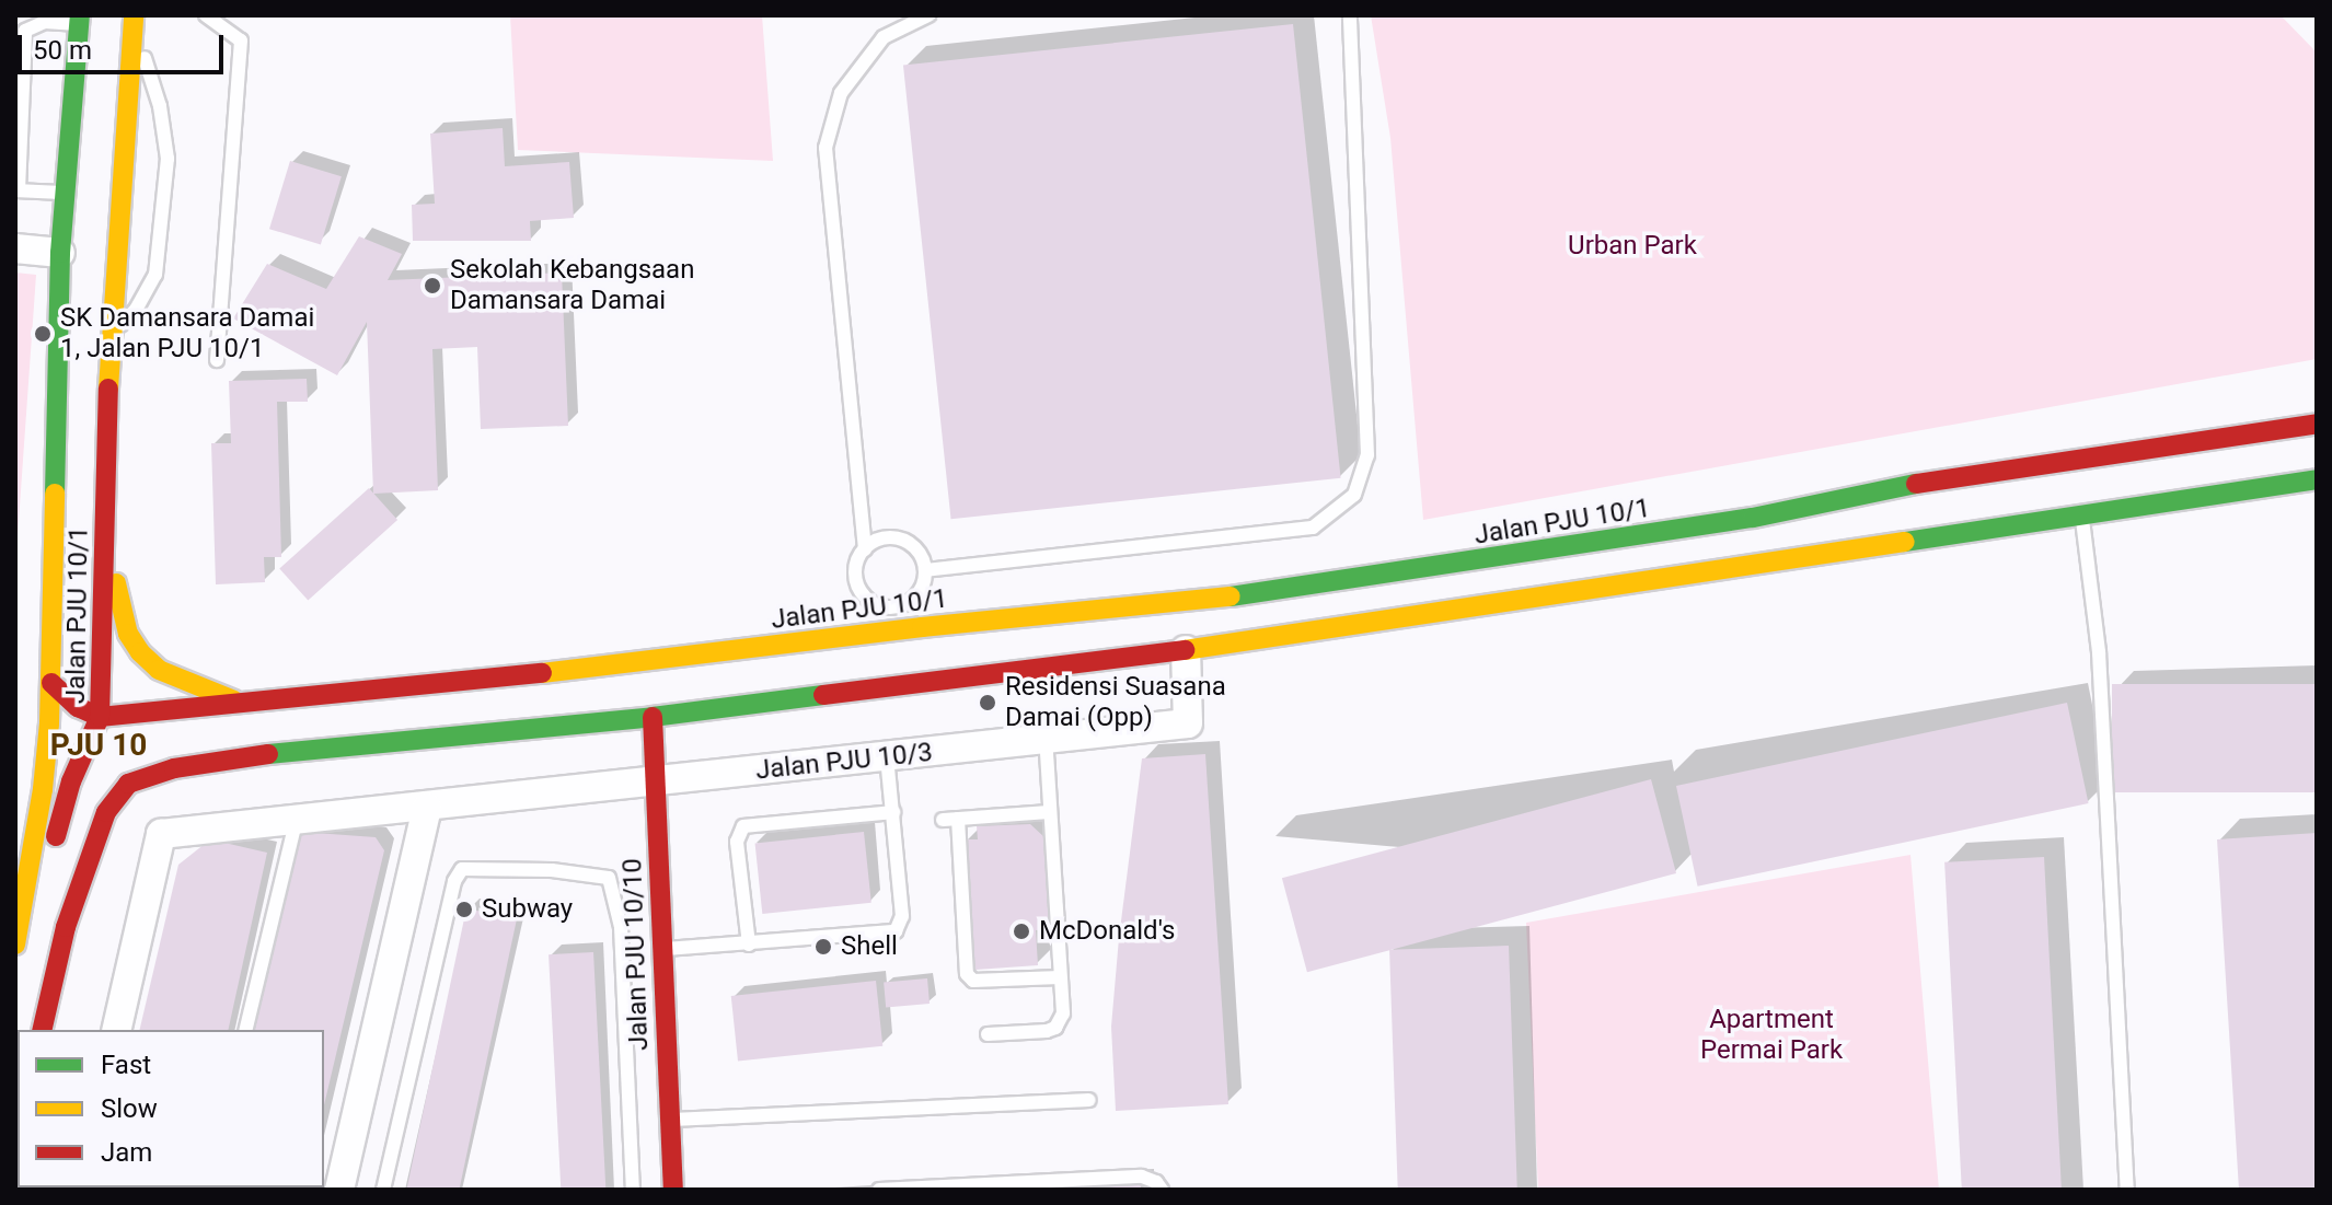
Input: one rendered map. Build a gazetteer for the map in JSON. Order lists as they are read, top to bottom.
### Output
{
  "streets": {
    "street": ["Jalan PJU 10/1", "Jalan PJU 10/3", "Jalan PJU 10/10"]
  },
  "crossings": [
    ["Jalan PJU 10/3", "Jalan PJU 10/10"]
  ],
  "districts": ["PJU 10"],
  "parks": ["Urban Park", "Apartment Permai Park"],
  "places": [
    "Sekolah Kebangsaan Damansara Damai",
    "SK Damansara Damai 1, Jalan PJU 10/1",
    "Residensi Suasana Damai (Opp)",
    "Subway",
    "McDonald's",
    "Shell"
  ],
  "legend": ["Fast", "Slow", "Jam"],
  "scale_bar": "50 m"
}
